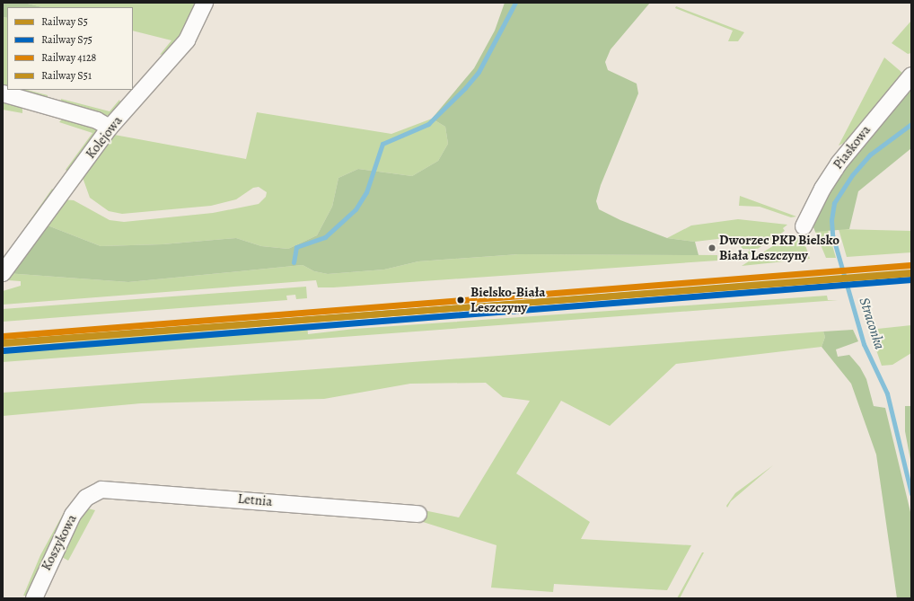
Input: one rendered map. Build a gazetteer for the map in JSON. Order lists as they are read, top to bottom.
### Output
{
  "streets": {
    "street": [
      "Kolejowa",
      "Piaskowa",
      "Letnia",
      "Koszykowa"
    ]
  },
  "crossings": [
    ["Letnia", "Koszykowa"]
  ],
  "water": ["Straconka"],
  "places": ["Dworzec PKP Bielsko Biała Leszczyny", "Bielsko-Biała Leszczyny"],
  "lines": [
    "rail line 4128",
    "rail line S5",
    "rail line S51",
    "rail line S75"
  ],
  "legend": [
    "Railway S5",
    "Railway S75",
    "Railway 4128",
    "Railway S51"
  ]
}
